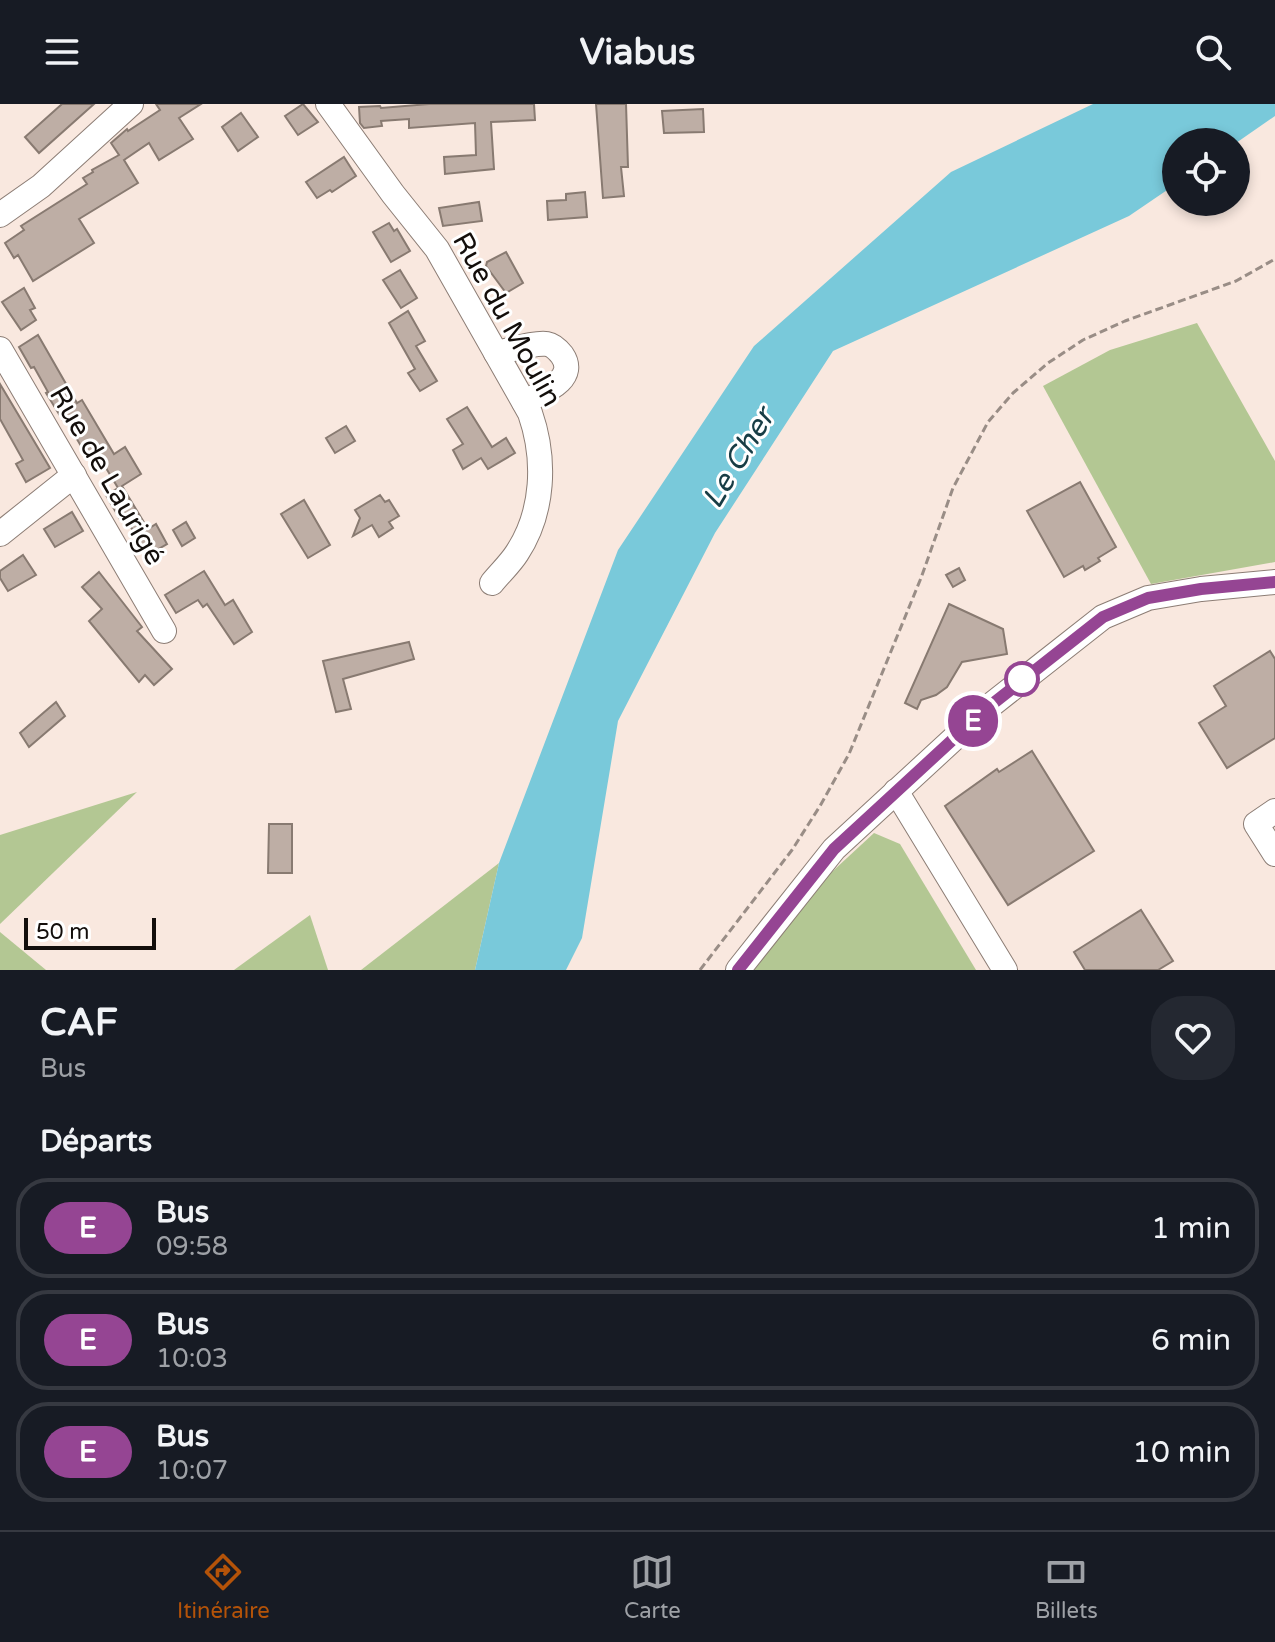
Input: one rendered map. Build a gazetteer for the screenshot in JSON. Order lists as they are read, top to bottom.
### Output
{
  "streets": {
    "street": ["Rue du Moulin", "Rue de Laurigé"]
  },
  "water": ["Le Cher"],
  "lines": ["bus line E"],
  "scale_bar": "50 m",
  "page": {
    "header": "Viabus",
    "on_map": "E",
    "scale": "50 m",
    "heading": [
      ["CAF", "Bus"],
      "Départs"
    ],
    "list": [
      {
        "mark": "E",
        "name": "Bus",
        "note": "09:58",
        "value": "1 min"
      },
      {
        "mark": "E",
        "name": "Bus",
        "note": "10:03",
        "value": "6 min"
      },
      {
        "mark": "E",
        "name": "Bus",
        "note": "10:07",
        "value": "10 min"
      }
    ],
    "tabs": ["Itinéraire", "Carte", "Billets"]
  }
}
